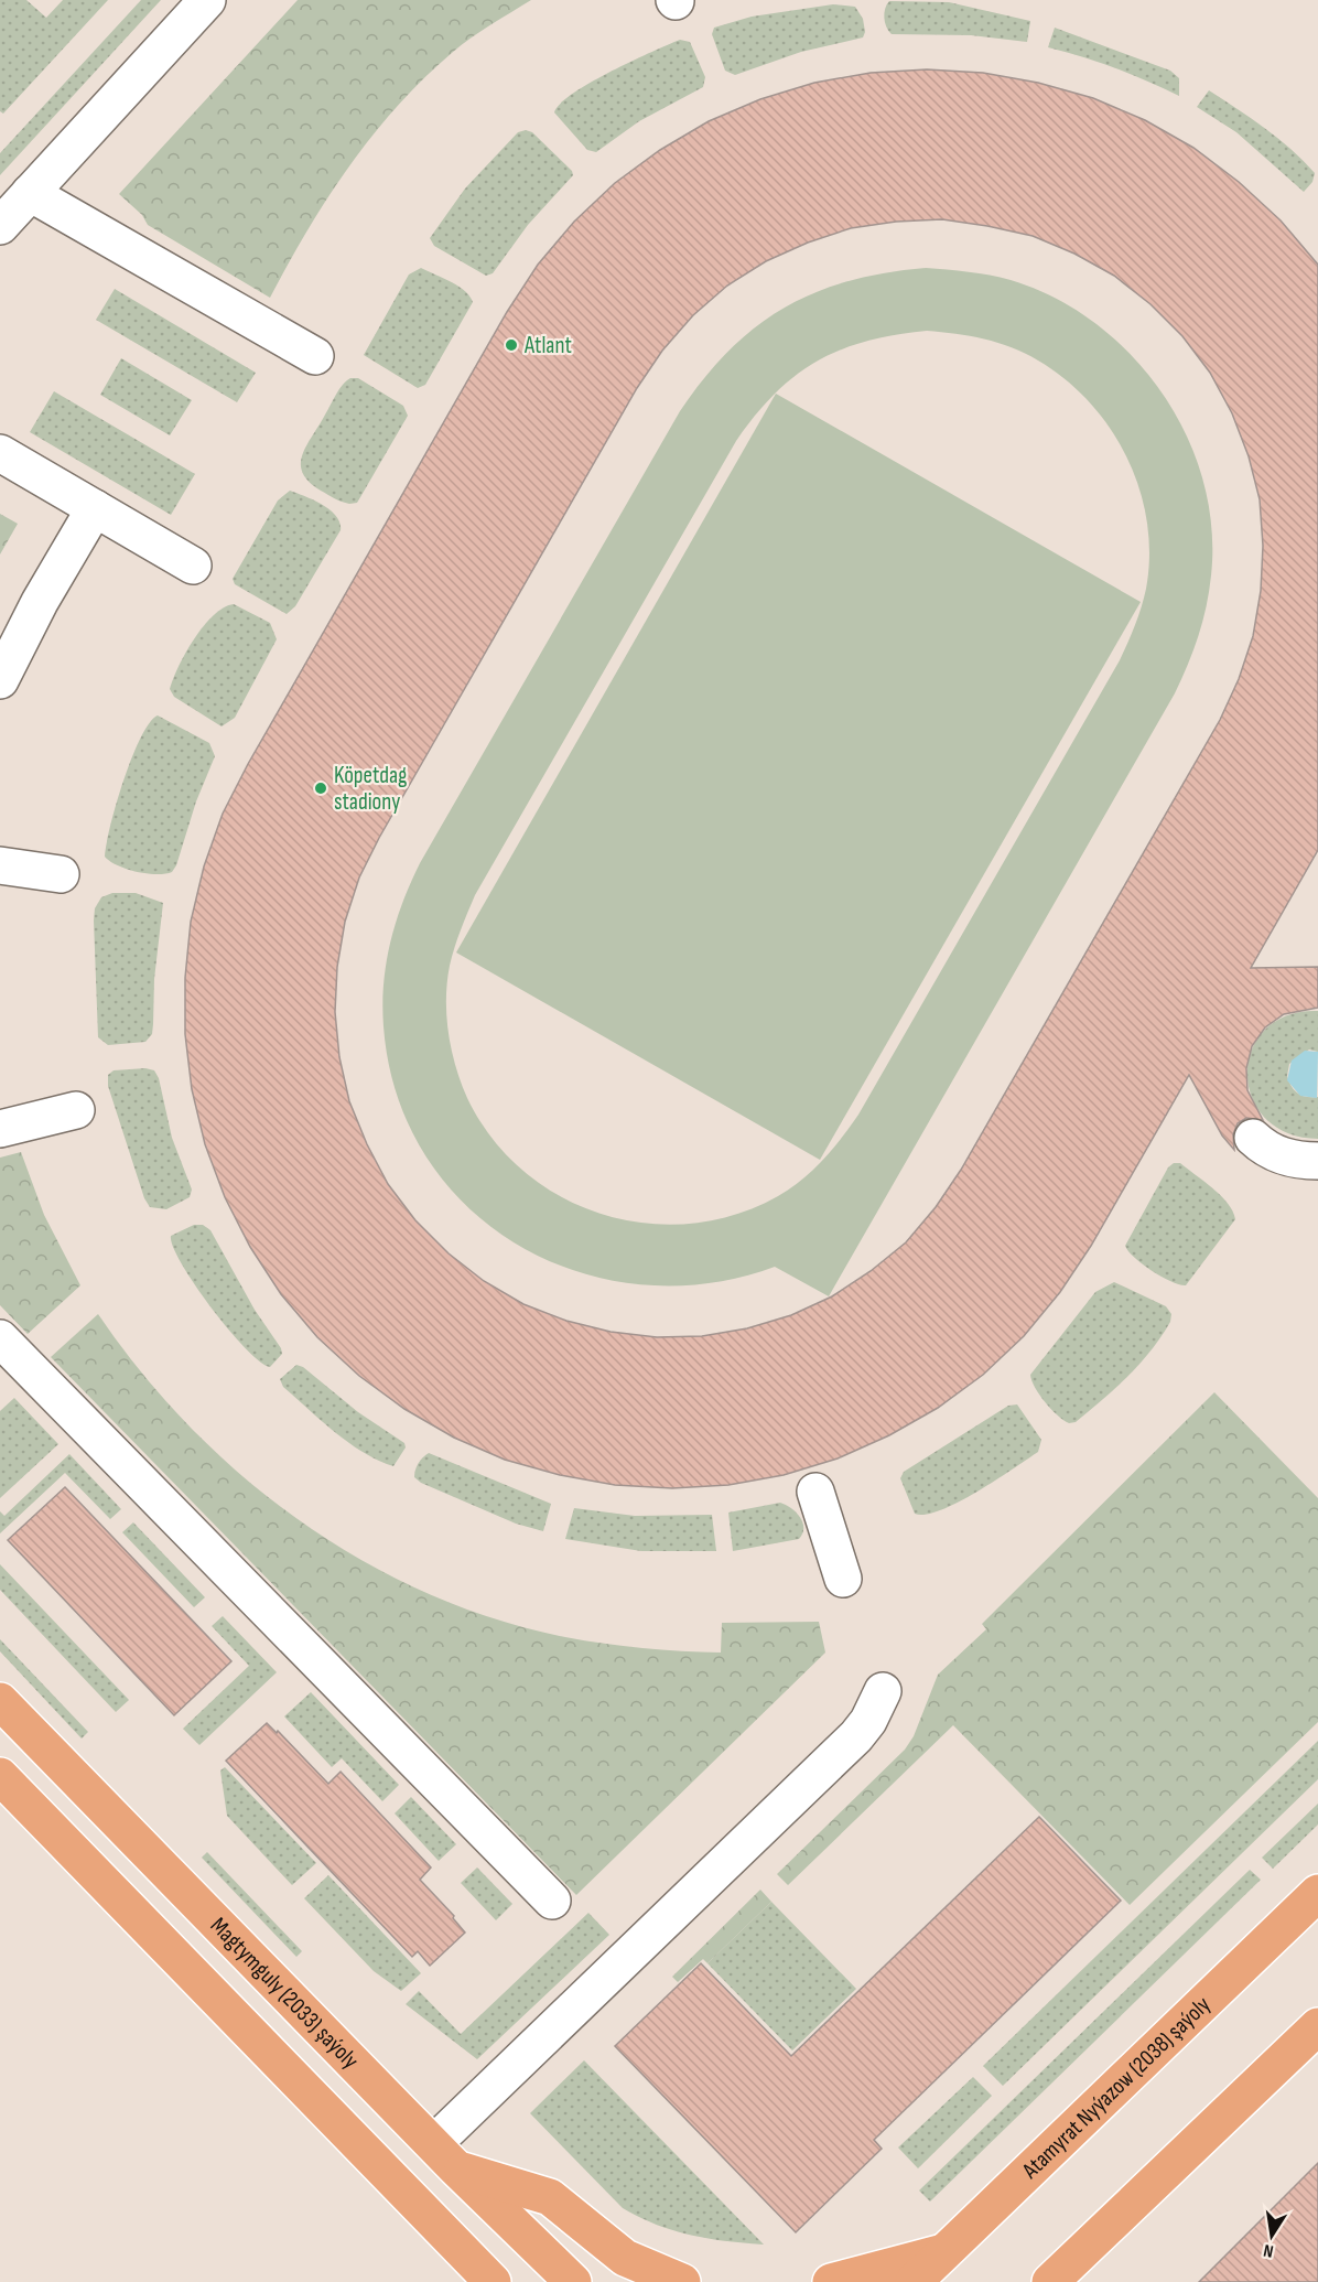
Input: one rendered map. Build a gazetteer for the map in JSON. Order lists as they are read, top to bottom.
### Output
{
  "streets": {
    "main road": ["Magtymguly (2033) şaýoly", "Atamyrat Nyýazow (2038) şaýoly"]
  },
  "places": ["Atlant", "Köpetdag stadiony"],
  "north": "bottom"
}
